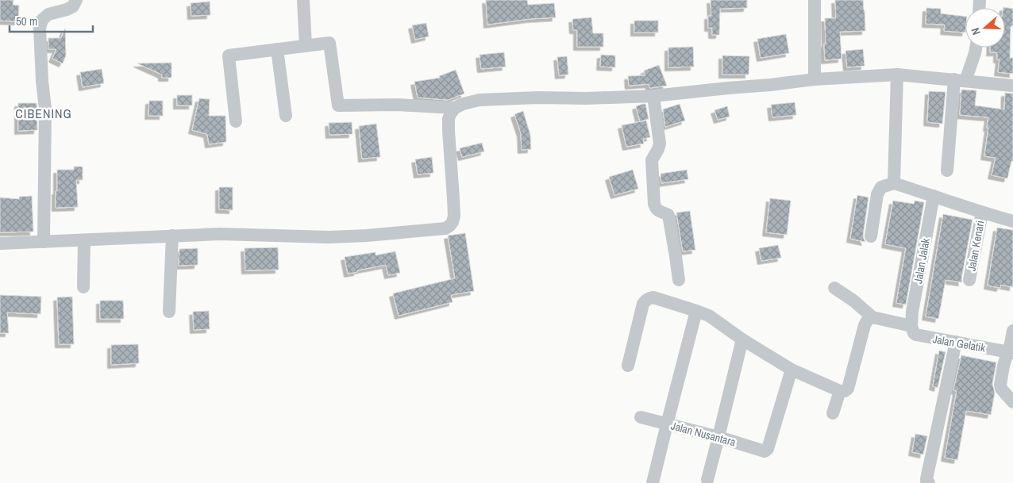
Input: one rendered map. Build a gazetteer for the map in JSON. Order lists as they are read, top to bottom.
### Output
{
  "streets": {
    "street": [
      "Jalan Kenari",
      "Jalan Jalak",
      "Jalan Gelatik",
      "Jalan Nusantara"
    ]
  },
  "crossings": [
    ["Jalan Jalak", "Jalan Gelatik"]
  ],
  "districts": ["CIBENING"],
  "scale_bar": "50 m",
  "north": "left"
}
